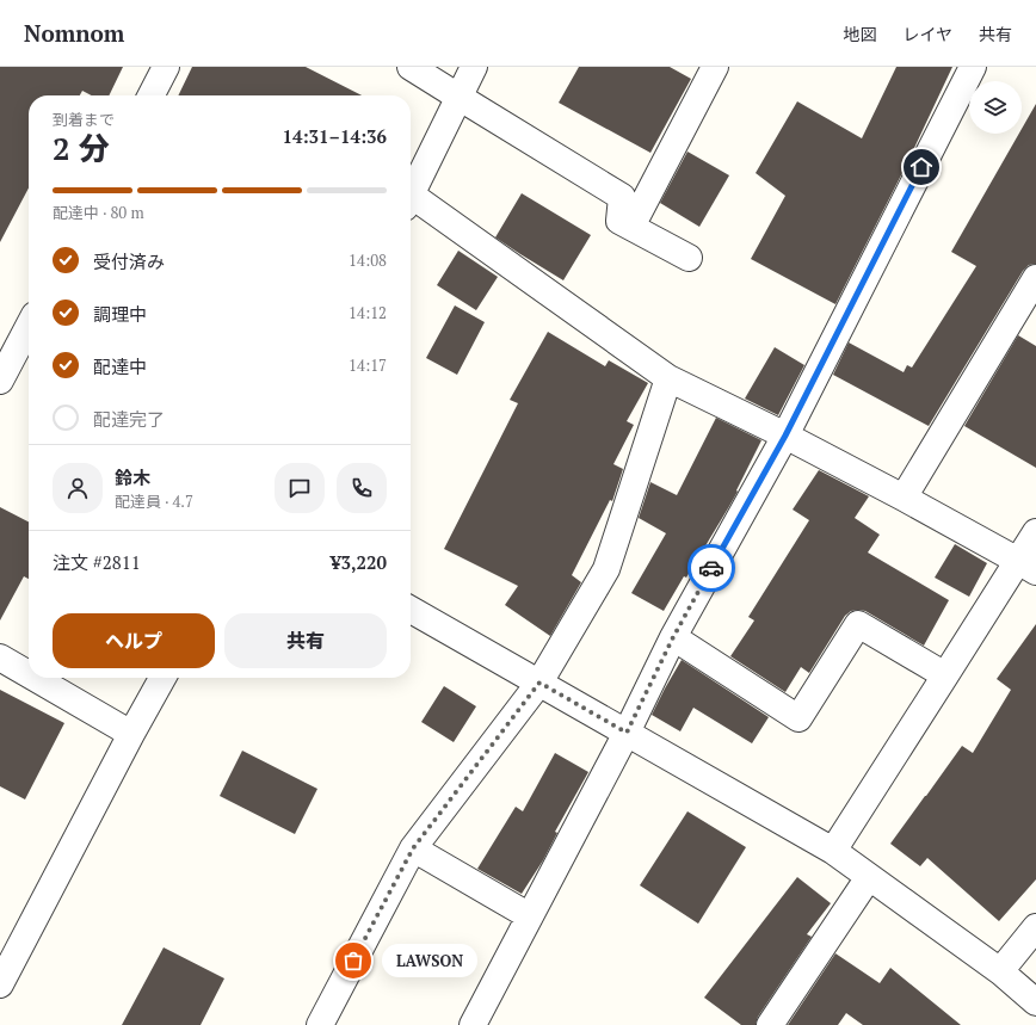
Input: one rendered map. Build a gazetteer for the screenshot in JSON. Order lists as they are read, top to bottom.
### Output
{
  "places": ["LAWSON"],
  "page": {
    "header": "Nomnom",
    "nav": ["地図", "レイヤ", "共有"],
    "heading": ["2 分", "到着まで", "14:31–14:36"],
    "panel": [
      "鈴木",
      "配達員 · 4.7",
      "注文 #2811",
      "¥3,220"
    ],
    "bar": "配達中 · 80 m",
    "list": [
      ["受付済み", "14:08"],
      ["調理中", "14:12"],
      ["配達中", "14:17"],
      "配達完了"
    ],
    "buttons": ["ヘルプ", "共有"],
    "bubble": "LAWSON"
  }
}
